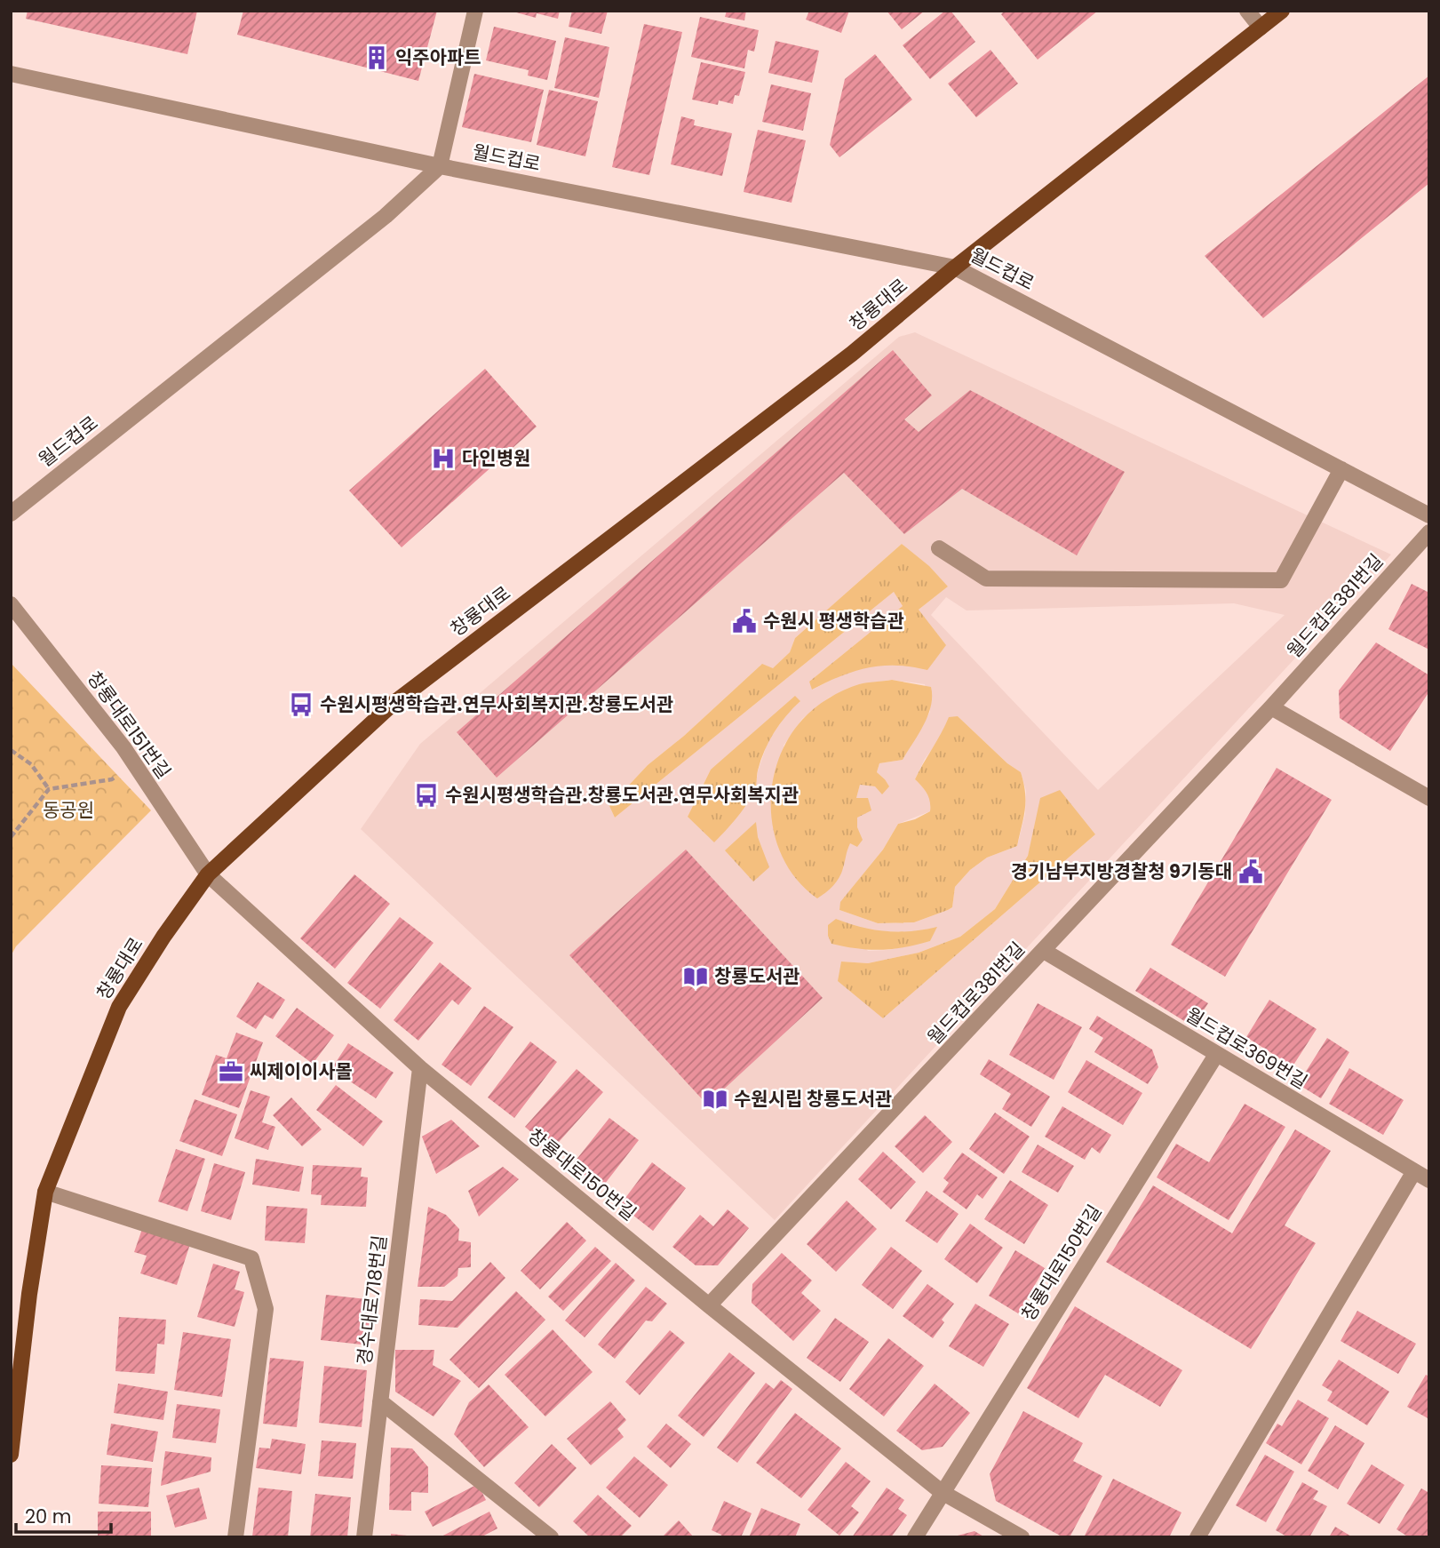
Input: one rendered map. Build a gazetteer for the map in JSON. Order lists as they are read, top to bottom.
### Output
{
  "streets": {
    "main road": ["창룡대로"],
    "street": [
      "월드컵로",
      "월드컵로381번길",
      "창룡대로151번길",
      "월드컵로369번길",
      "창룡대로150번길",
      "경수대로718번길"
    ]
  },
  "crossings": [
    ["월드컵로", "창룡대로"],
    ["창룡대로", "창룡대로151번길"],
    ["창룡대로", "창룡대로150번길"],
    ["월드컵로381번길", "월드컵로369번길"],
    ["월드컵로381번길", "창룡대로150번길"],
    ["창룡대로151번길", "창룡대로150번길"],
    ["월드컵로369번길", "창룡대로150번길"],
    ["창룡대로150번길", "경수대로718번길"]
  ],
  "parks": ["동공원"],
  "places": {
    "building": ["익주아파트"],
    "hospital": ["다인병원"],
    "public building": ["수원시 평생학습관", "경기남부지방경찰청 9기동대"],
    "bus stop": ["수원시평생학습관.연무사회복지관.창룡도서관", "수원시평생학습관.창룡도서관.연무사회복지관"],
    "library": ["창룡도서관", "수원시립 창룡도서관"],
    "office": ["씨제이이사몰"]
  },
  "scale_bar": "20 m"
}
